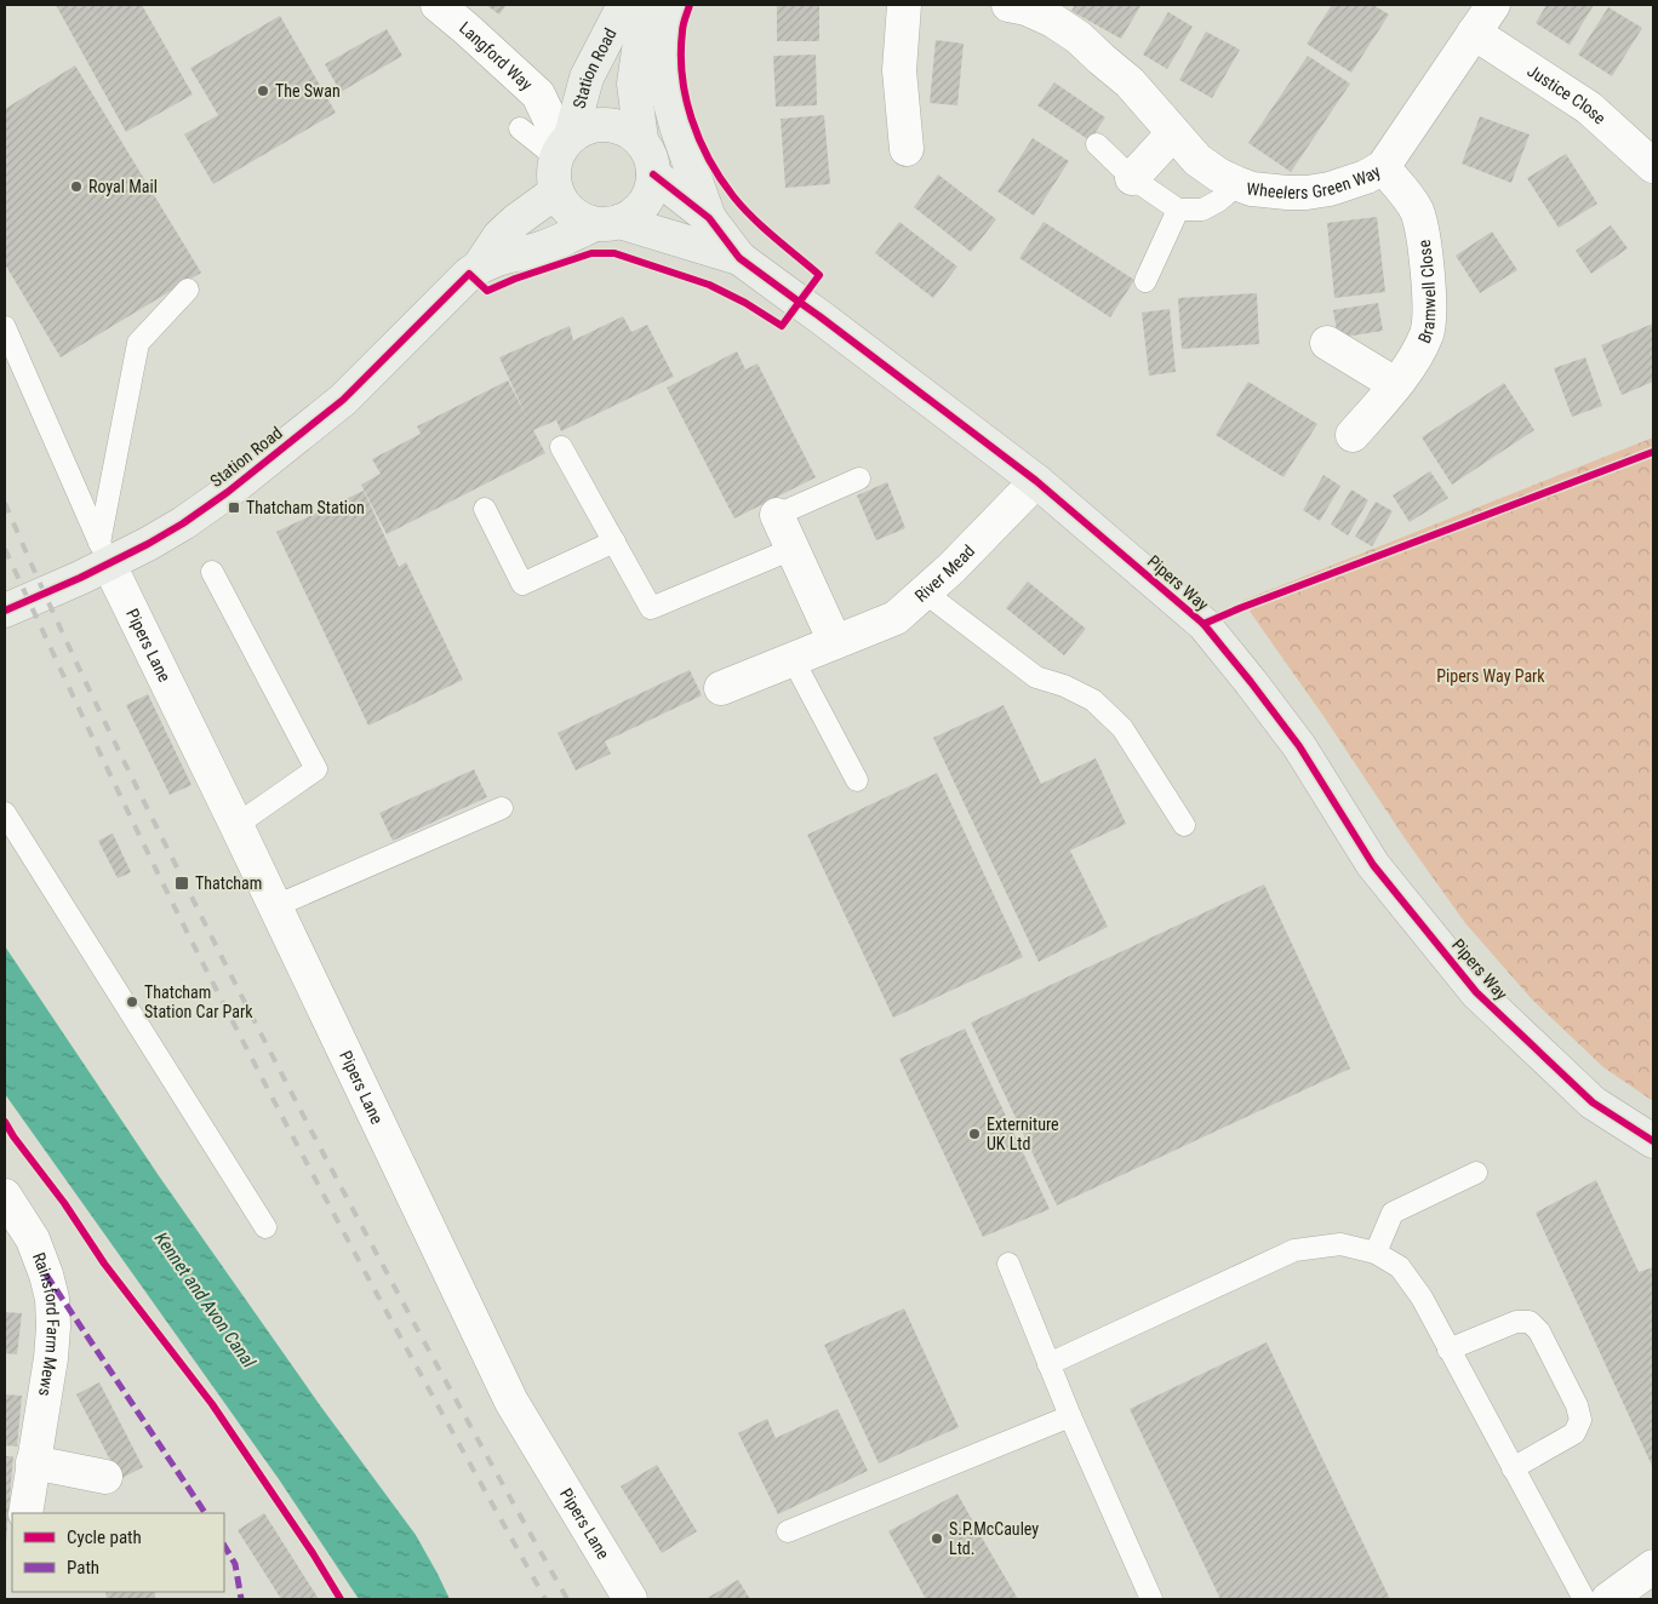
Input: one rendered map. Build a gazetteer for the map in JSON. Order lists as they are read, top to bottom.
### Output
{
  "streets": {
    "street": [
      "Langford Way",
      "Station Road",
      "Justice Close",
      "Wheelers Green Way",
      "Bramwell Close",
      "River Mead",
      "Pipers Way",
      "Pipers Lane",
      "Rainsford Farm Mews"
    ]
  },
  "crossings": [
    ["Langford Way", "Station Road"],
    ["Langford Way", "Pipers Way"],
    ["Station Road", "Pipers Way"],
    ["Station Road", "Pipers Lane"],
    ["Justice Close", "Wheelers Green Way"],
    ["Wheelers Green Way", "Bramwell Close"],
    ["River Mead", "Pipers Way"]
  ],
  "water": ["Kennet and Avon Canal"],
  "parks": ["Pipers Way Park"],
  "places": {
    "other": [
      "The Swan",
      "Royal Mail",
      "Thatcham Station Car Park",
      "Externiture UK Ltd",
      "S.P.McCauley Ltd."
    ],
    "transit": ["Thatcham Station", "Thatcham"]
  },
  "legend": ["Cycle path", "Path"]
}
